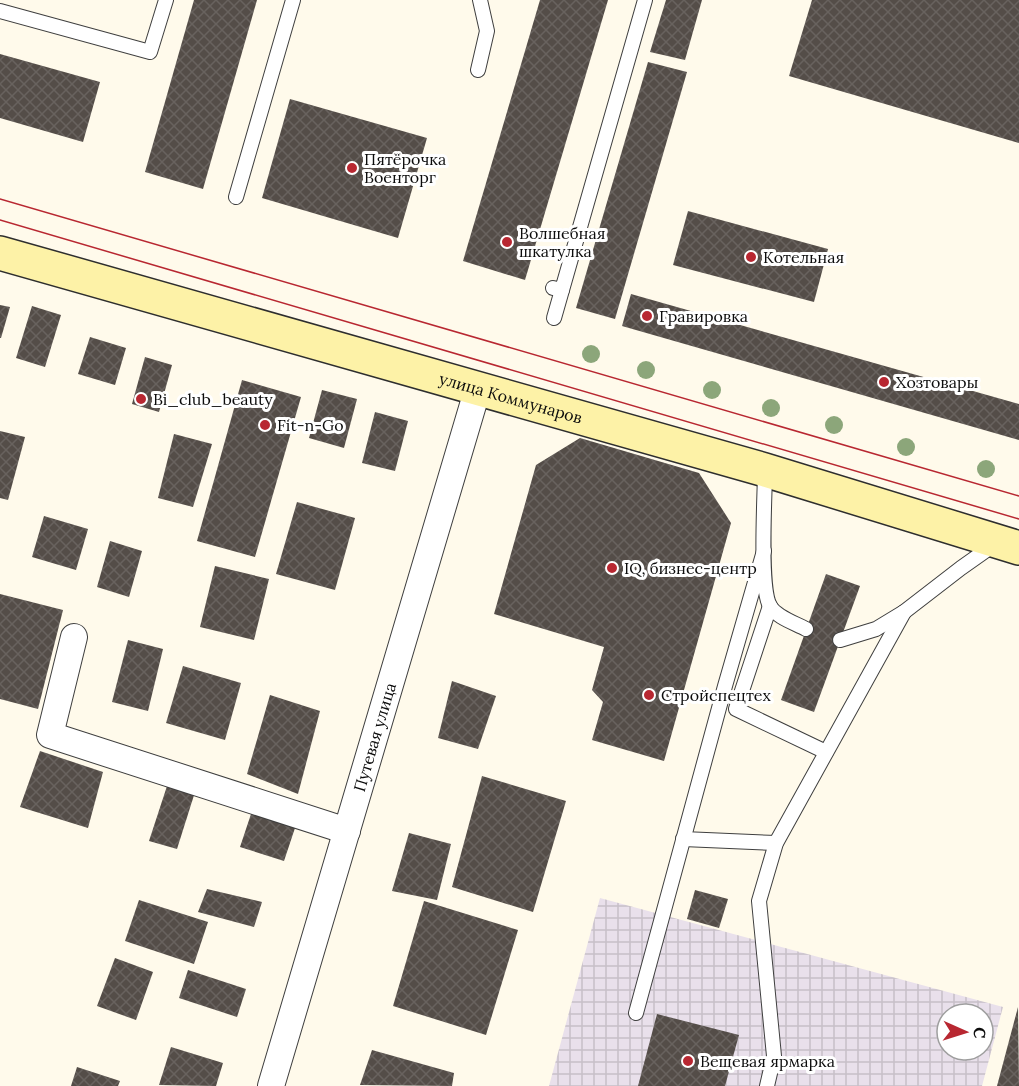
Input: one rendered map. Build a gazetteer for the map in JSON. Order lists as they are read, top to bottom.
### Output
{
  "streets": {
    "main road": ["улица Коммунаров"],
    "street": ["Путевая улица"]
  },
  "crossings": [
    ["улица Коммунаров", "Путевая улица"]
  ],
  "places": [
    "Пятёрочка Военторг",
    "Волшебная шкатулка",
    "Котельная",
    "Гравировка",
    "Хозтовары",
    "Bi_club_beauty",
    "Fit-n-Go",
    "IQ, бизнес-центр",
    "Стройспецтех",
    "Вещевая ярмарка"
  ],
  "north": "right"
}
